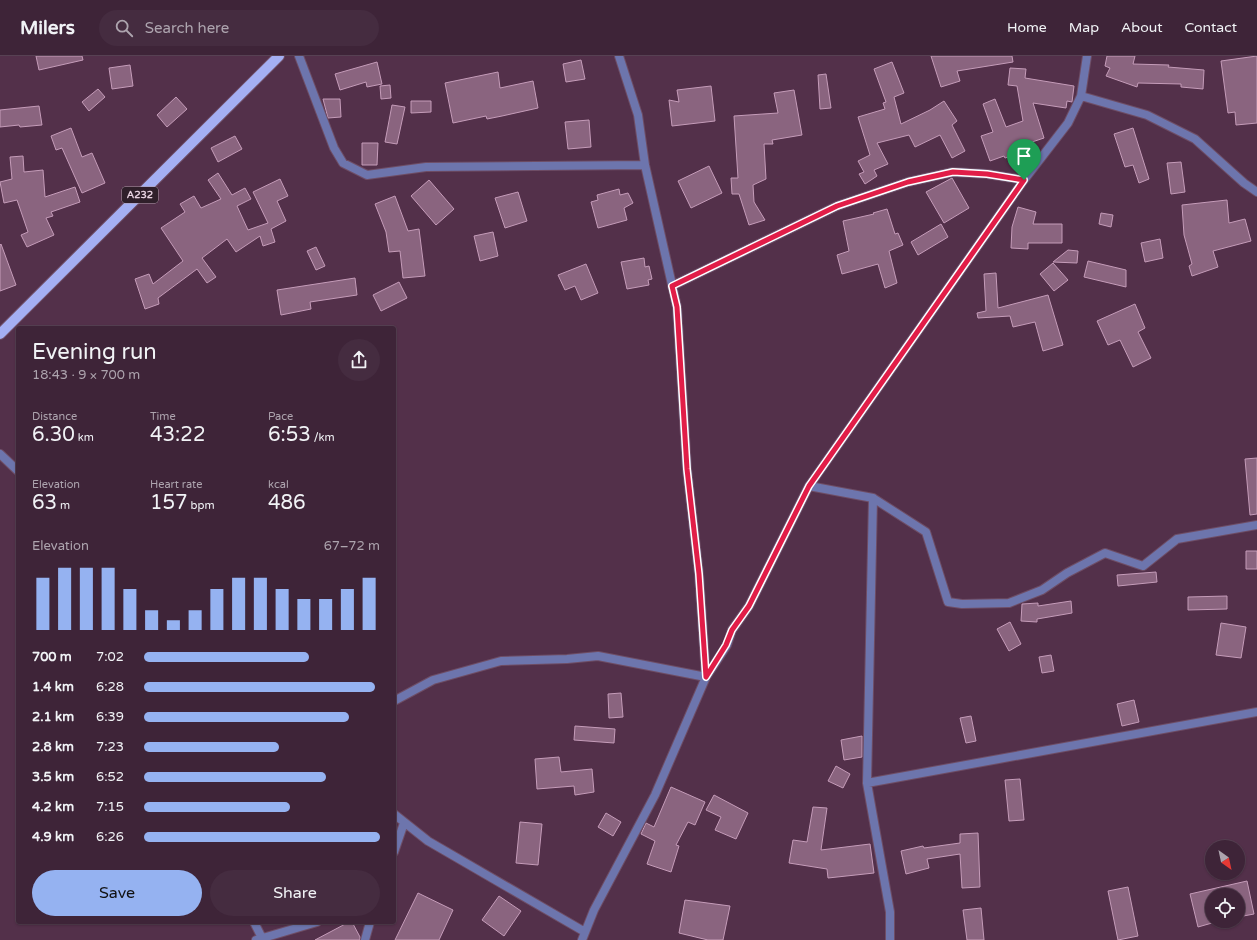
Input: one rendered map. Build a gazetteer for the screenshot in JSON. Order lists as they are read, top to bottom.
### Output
{
  "streets": {
    "main road": ["A232"]
  },
  "north": "bottom right",
  "page": {
    "header": "Milers",
    "search": "Search here",
    "nav": [
      "Home",
      "Map",
      "About",
      "Contact"
    ],
    "heading": ["Evening run", "18:43 · 9 × 700 m"],
    "stats": [
      ["Distance", "6.30 km"],
      ["Time", "43:22"],
      ["Pace", "6:53 /km"],
      ["Elevation", "63 m"],
      ["Heart rate", "157 bpm"],
      ["kcal", "486"]
    ],
    "chart": ["Elevation", "67–72 m"],
    "list": [
      {
        "name": "700 m",
        "note": "7:02"
      },
      {
        "name": "1.4 km",
        "note": "6:28"
      },
      {
        "name": "2.1 km",
        "note": "6:39"
      },
      {
        "name": "2.8 km",
        "note": "7:23"
      },
      {
        "name": "3.5 km",
        "note": "6:52"
      },
      {
        "name": "4.2 km",
        "note": "7:15"
      },
      {
        "name": "4.9 km",
        "note": "6:26"
      }
    ],
    "buttons": ["Save", "Share"]
  }
}
